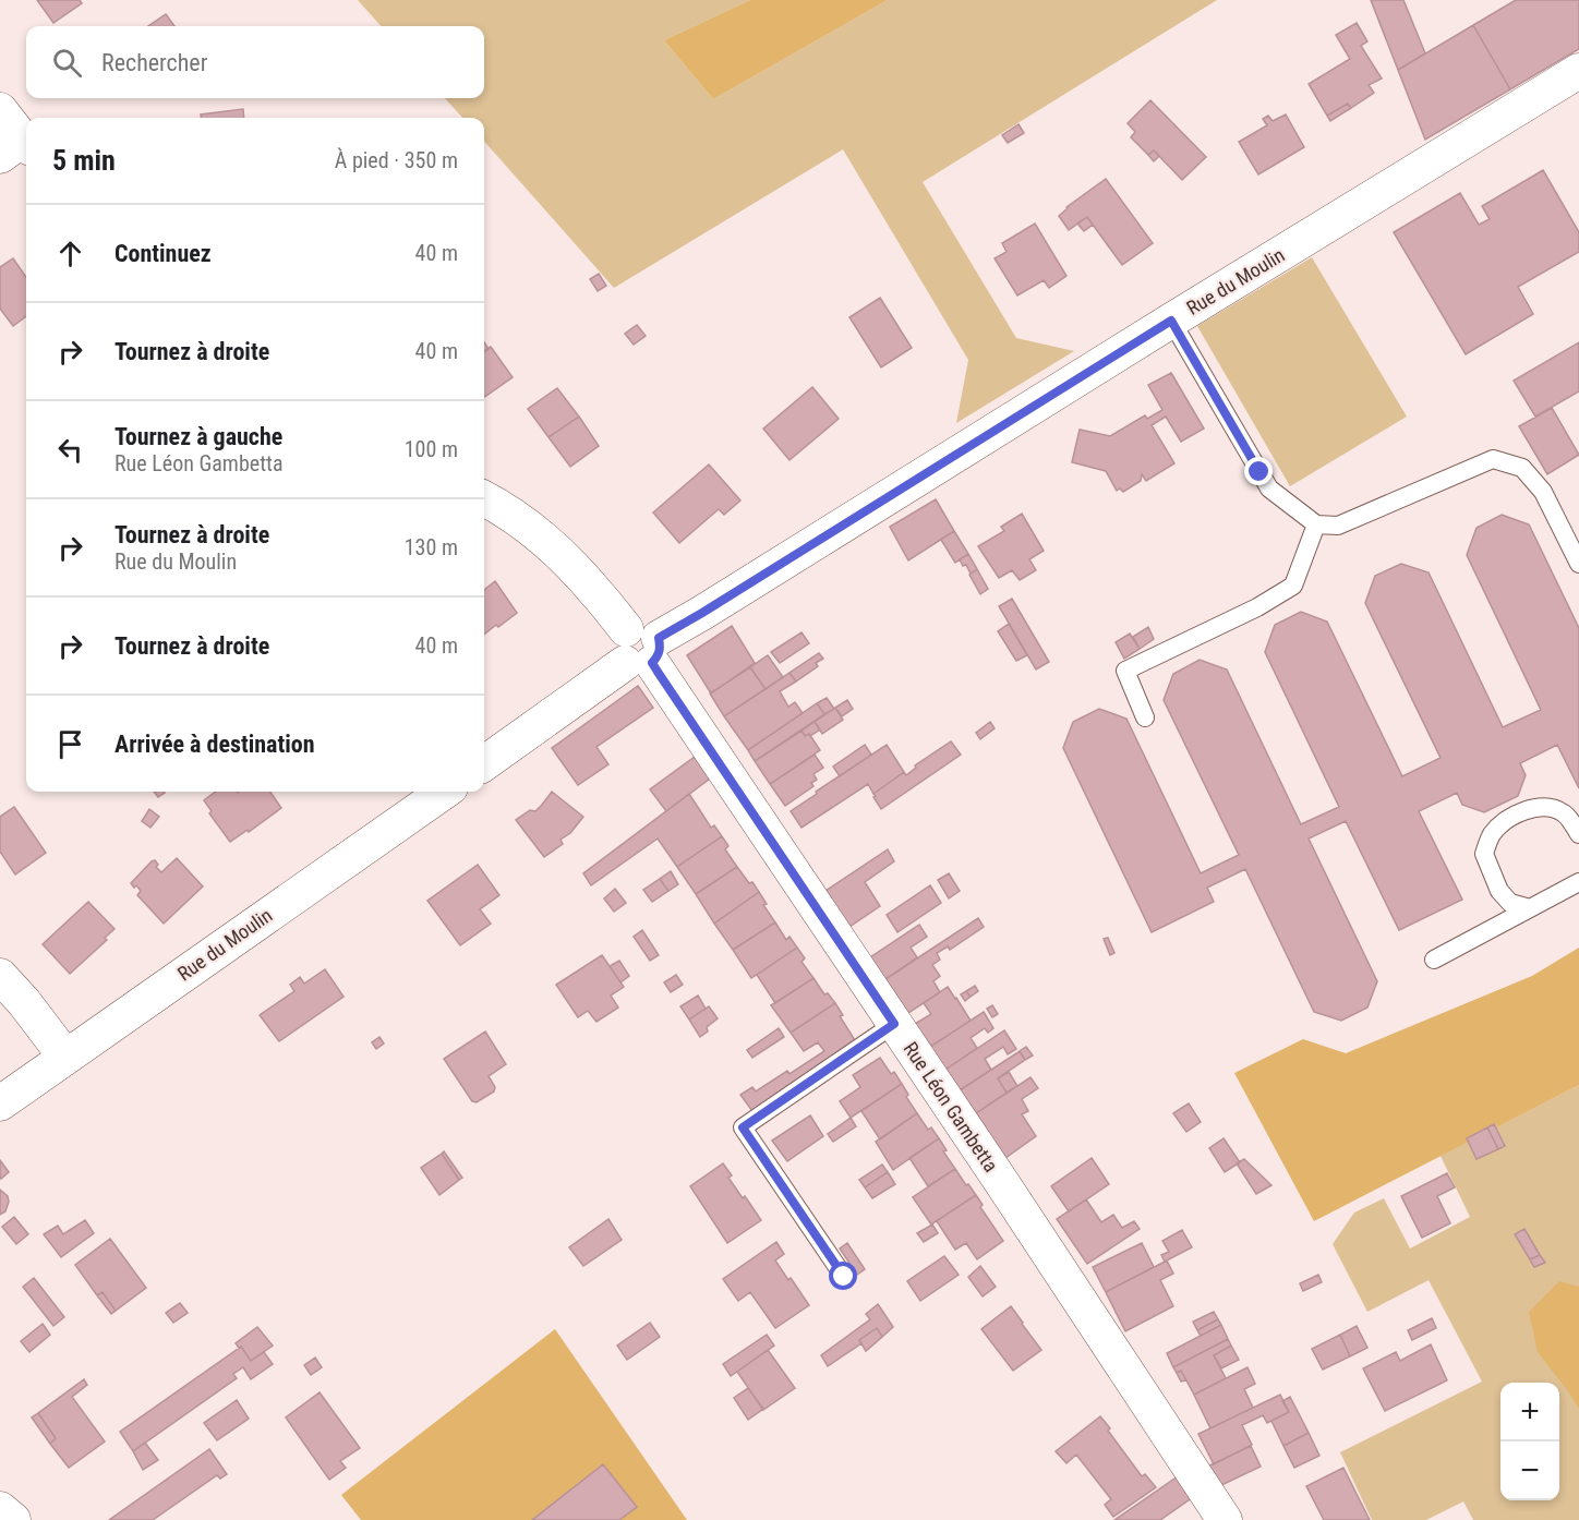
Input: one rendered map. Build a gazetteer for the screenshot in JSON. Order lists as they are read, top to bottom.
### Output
{
  "streets": {
    "street": ["Rue du Moulin", "Rue Léon Gambetta"]
  },
  "crossings": [
    ["Rue du Moulin", "Rue Léon Gambetta"]
  ],
  "page": {
    "search": "Rechercher",
    "heading": ["5 min", "À pied · 350 m"],
    "list": [
      ["Continuez", "40 m"],
      ["Tournez à droite", "40 m"],
      ["Tournez à gauche", "Rue Léon Gambetta", "100 m"],
      ["Tournez à droite", "Rue du Moulin", "130 m"],
      ["Tournez à droite", "40 m"],
      "Arrivée à destination"
    ],
    "map_buttons": ["+", "−"]
  }
}
